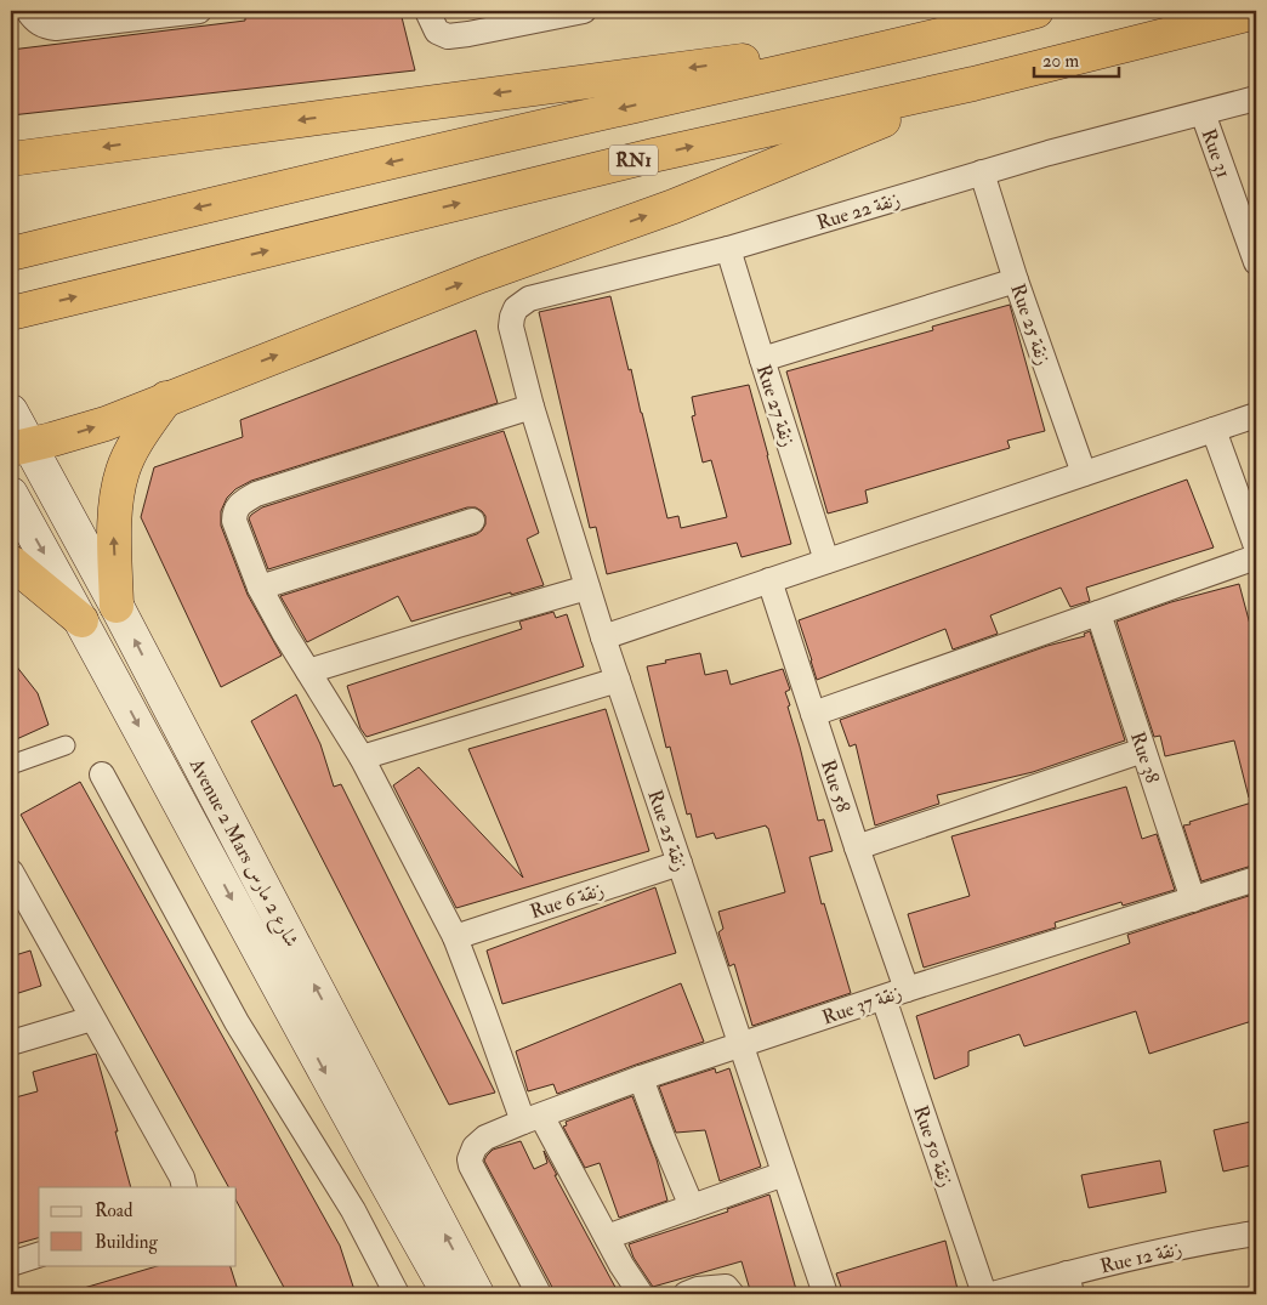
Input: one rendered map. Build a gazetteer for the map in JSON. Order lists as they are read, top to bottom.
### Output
{
  "streets": {
    "highway": ["RN1"],
    "main road": ["Avenue 2 Mars شارع 2 مارس"],
    "street": [
      "Rue 31",
      "Rue 22 زنقة",
      "Rue 25 زنقة",
      "Rue 27 زنقة",
      "Rue 38",
      "Rue 58",
      "Rue 6 زنقة",
      "Rue 37 زنقة",
      "Rue 50 زنقة",
      "Rue 12 زنقة"
    ]
  },
  "crossings": [
    ["Rue 31", "Rue 22 زنقة"],
    ["Rue 22 زنقة", "Rue 25 زنقة"],
    ["Rue 22 زنقة", "Rue 27 زنقة"],
    ["Rue 25 زنقة", "Rue 6 زنقة"],
    ["Rue 25 زنقة", "Rue 37 زنقة"],
    ["Rue 38", "Rue 37 زنقة"],
    ["Rue 58", "Rue 37 زنقة"],
    ["Rue 37 زنقة", "Rue 50 زنقة"]
  ],
  "legend": ["Road", "Building"],
  "scale_bar": "20 m"
}
